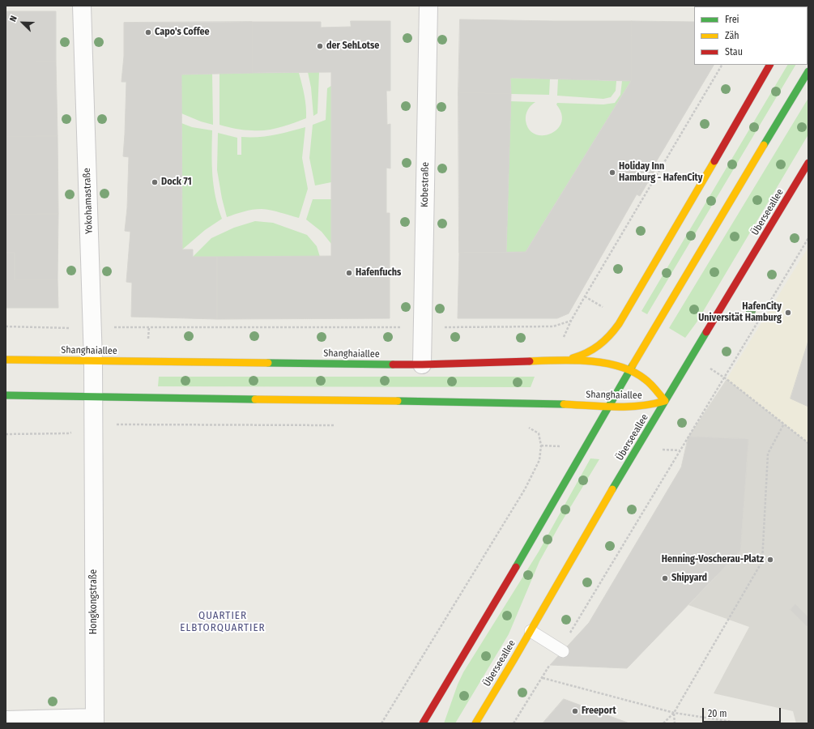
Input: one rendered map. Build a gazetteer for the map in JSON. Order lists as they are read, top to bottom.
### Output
{
  "streets": {
    "main road": ["Überseeallee", "Shanghaiallee"],
    "street": ["Kobestraße", "Yokohamastraße", "Hongkongstraße"]
  },
  "crossings": [
    ["Kobestraße", "Shanghaiallee"],
    ["Yokohamastraße", "Shanghaiallee"],
    ["Yokohamastraße", "Hongkongstraße"],
    ["Überseeallee", "Shanghaiallee"],
    ["Shanghaiallee", "Hongkongstraße"]
  ],
  "districts": ["QUARTIER ELBTORQUARTIER"],
  "places": [
    "Capo's Coffee",
    "der SehLotse",
    "Holiday Inn Hamburg - HafenCity",
    "Dock 71",
    "Hafenfuchs",
    "HafenCity Universität Hamburg",
    "Henning-Voscherau-Platz",
    "Shipyard",
    "Freeport"
  ],
  "legend": ["Frei", "Zäh", "Stau"],
  "scale_bar": "20 m",
  "north": "top left"
}
